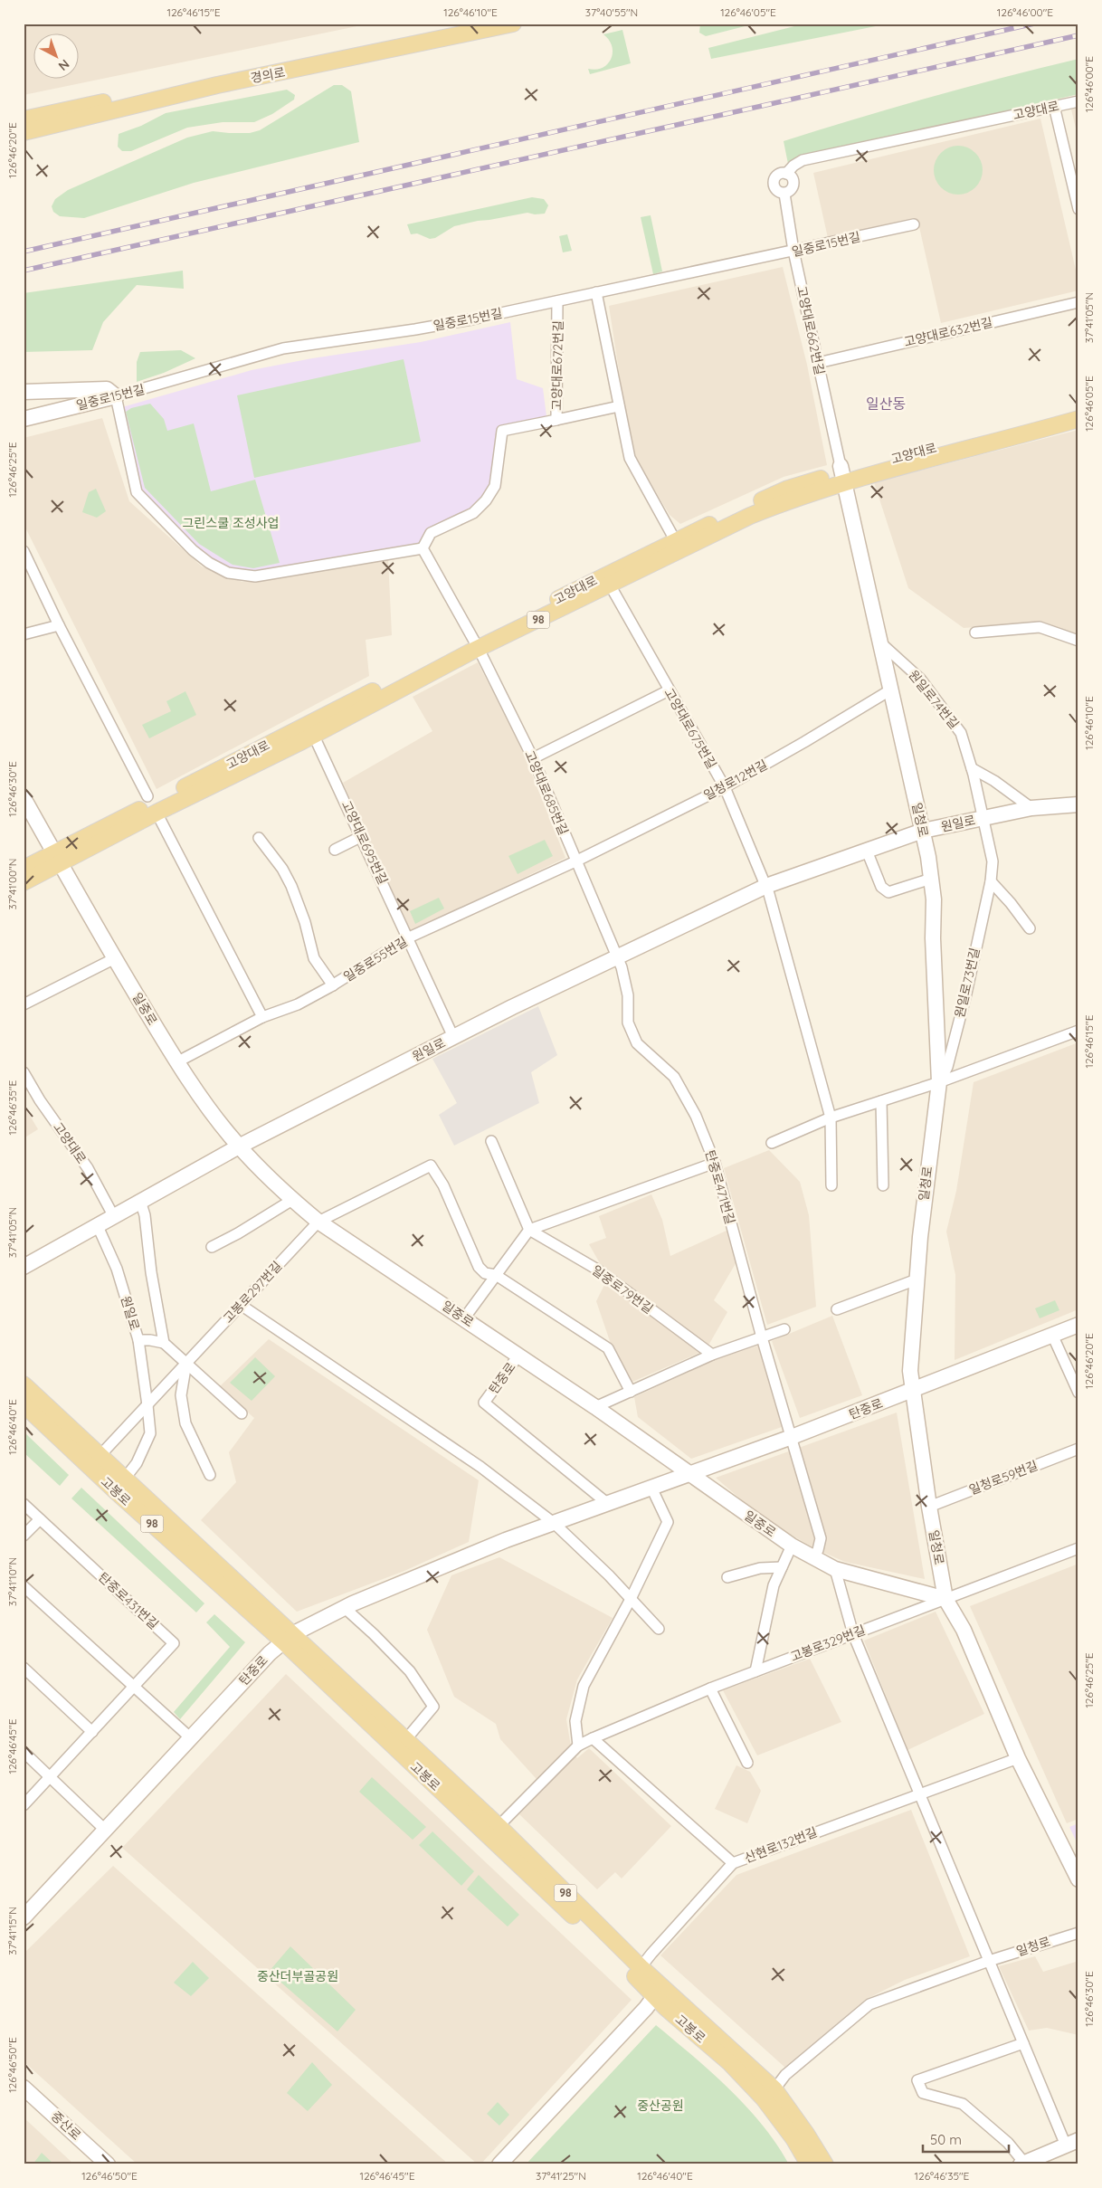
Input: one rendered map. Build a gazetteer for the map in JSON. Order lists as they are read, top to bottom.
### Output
{
  "streets": {
    "main road": [
      "경의로",
      "고양대로",
      "98",
      "고봉로"
    ],
    "street": [
      "일중로15번길",
      "고양대로662번길",
      "고양대로632번길",
      "고양대로672번길",
      "원일로74번길",
      "고양대로675번길",
      "일청로12번길",
      "고양대로685번길",
      "일청로",
      "원일로",
      "고양대로695번길",
      "일중로55번길",
      "원일로73번길",
      "일중로",
      "탄중로471번길",
      "일중로79번길",
      "고봉로297번길",
      "탄중로",
      "일청로59번길",
      "탄중로431번길",
      "고봉로329번길",
      "산현로132번길",
      "중산로"
    ]
  },
  "crossings": [
    ["고양대로", "고양대로662번길"],
    ["고양대로", "고양대로675번길"],
    ["고양대로", "고양대로685번길"],
    ["고양대로", "일청로"],
    ["고양대로", "원일로"],
    ["고양대로", "고양대로695번길"],
    ["고양대로", "일중로"],
    ["일중로15번길", "고양대로662번길"],
    ["일중로15번길", "고양대로672번길"],
    ["고양대로662번길", "고양대로632번길"],
    ["고양대로662번길", "일청로"],
    ["원일로74번길", "일청로"],
    ["원일로74번길", "원일로"],
    ["원일로74번길", "원일로73번길"],
    ["고양대로675번길", "일청로12번길"],
    ["고양대로675번길", "원일로"],
    ["일청로12번길", "고양대로685번길"],
    ["일청로12번길", "일청로"],
    ["일청로12번길", "일중로55번길"],
    ["고양대로685번길", "원일로"],
    ["고양대로685번길", "일중로55번길"],
    ["고양대로685번길", "탄중로471번길"],
    ["일청로", "원일로"],
    ["일청로", "원일로73번길"],
    ["일청로", "일중로"],
    ["일청로", "탄중로"],
    ["일청로", "일청로59번길"],
    ["일청로", "고봉로329번길"],
    ["일청로", "산현로132번길"],
    ["원일로", "고양대로695번길"],
    ["원일로", "원일로73번길"],
    ["원일로", "일중로"],
    ["원일로", "탄중로471번길"],
    ["원일로", "고봉로297번길"],
    ["원일로", "고봉로"],
    ["고양대로695번길", "일중로55번길"],
    ["일중로55번길", "일중로"],
    ["일중로", "탄중로471번길"],
    ["일중로", "고봉로297번길"],
    ["일중로", "탄중로"],
    ["일중로", "고봉로329번길"],
    ["탄중로471번길", "탄중로"],
    ["고봉로297번길", "고봉로"],
    ["탄중로", "고봉로"],
    ["고봉로", "고봉로329번길"],
    ["고봉로", "산현로132번길"]
  ],
  "districts": ["일산동"],
  "parks": ["그린스쿨 조성사업", "중산더부골공원", "중산공원"],
  "scale_bar": "50 m",
  "north": "bottom right",
  "coordinates": [
    "126°46'15\"E",
    "126°46'10\"E",
    "37°40'55\"N",
    "126°46'05\"E",
    "126°46'00\"E",
    "126°46'20\"E",
    "37°41'05\"N",
    "126°46'25\"E",
    "126°46'30\"E",
    "37°41'00\"N",
    "126°46'35\"E",
    "126°46'40\"E",
    "37°41'10\"N",
    "126°46'45\"E",
    "37°41'15\"N",
    "126°46'50\"E",
    "37°41'25\"N"
  ]
}
